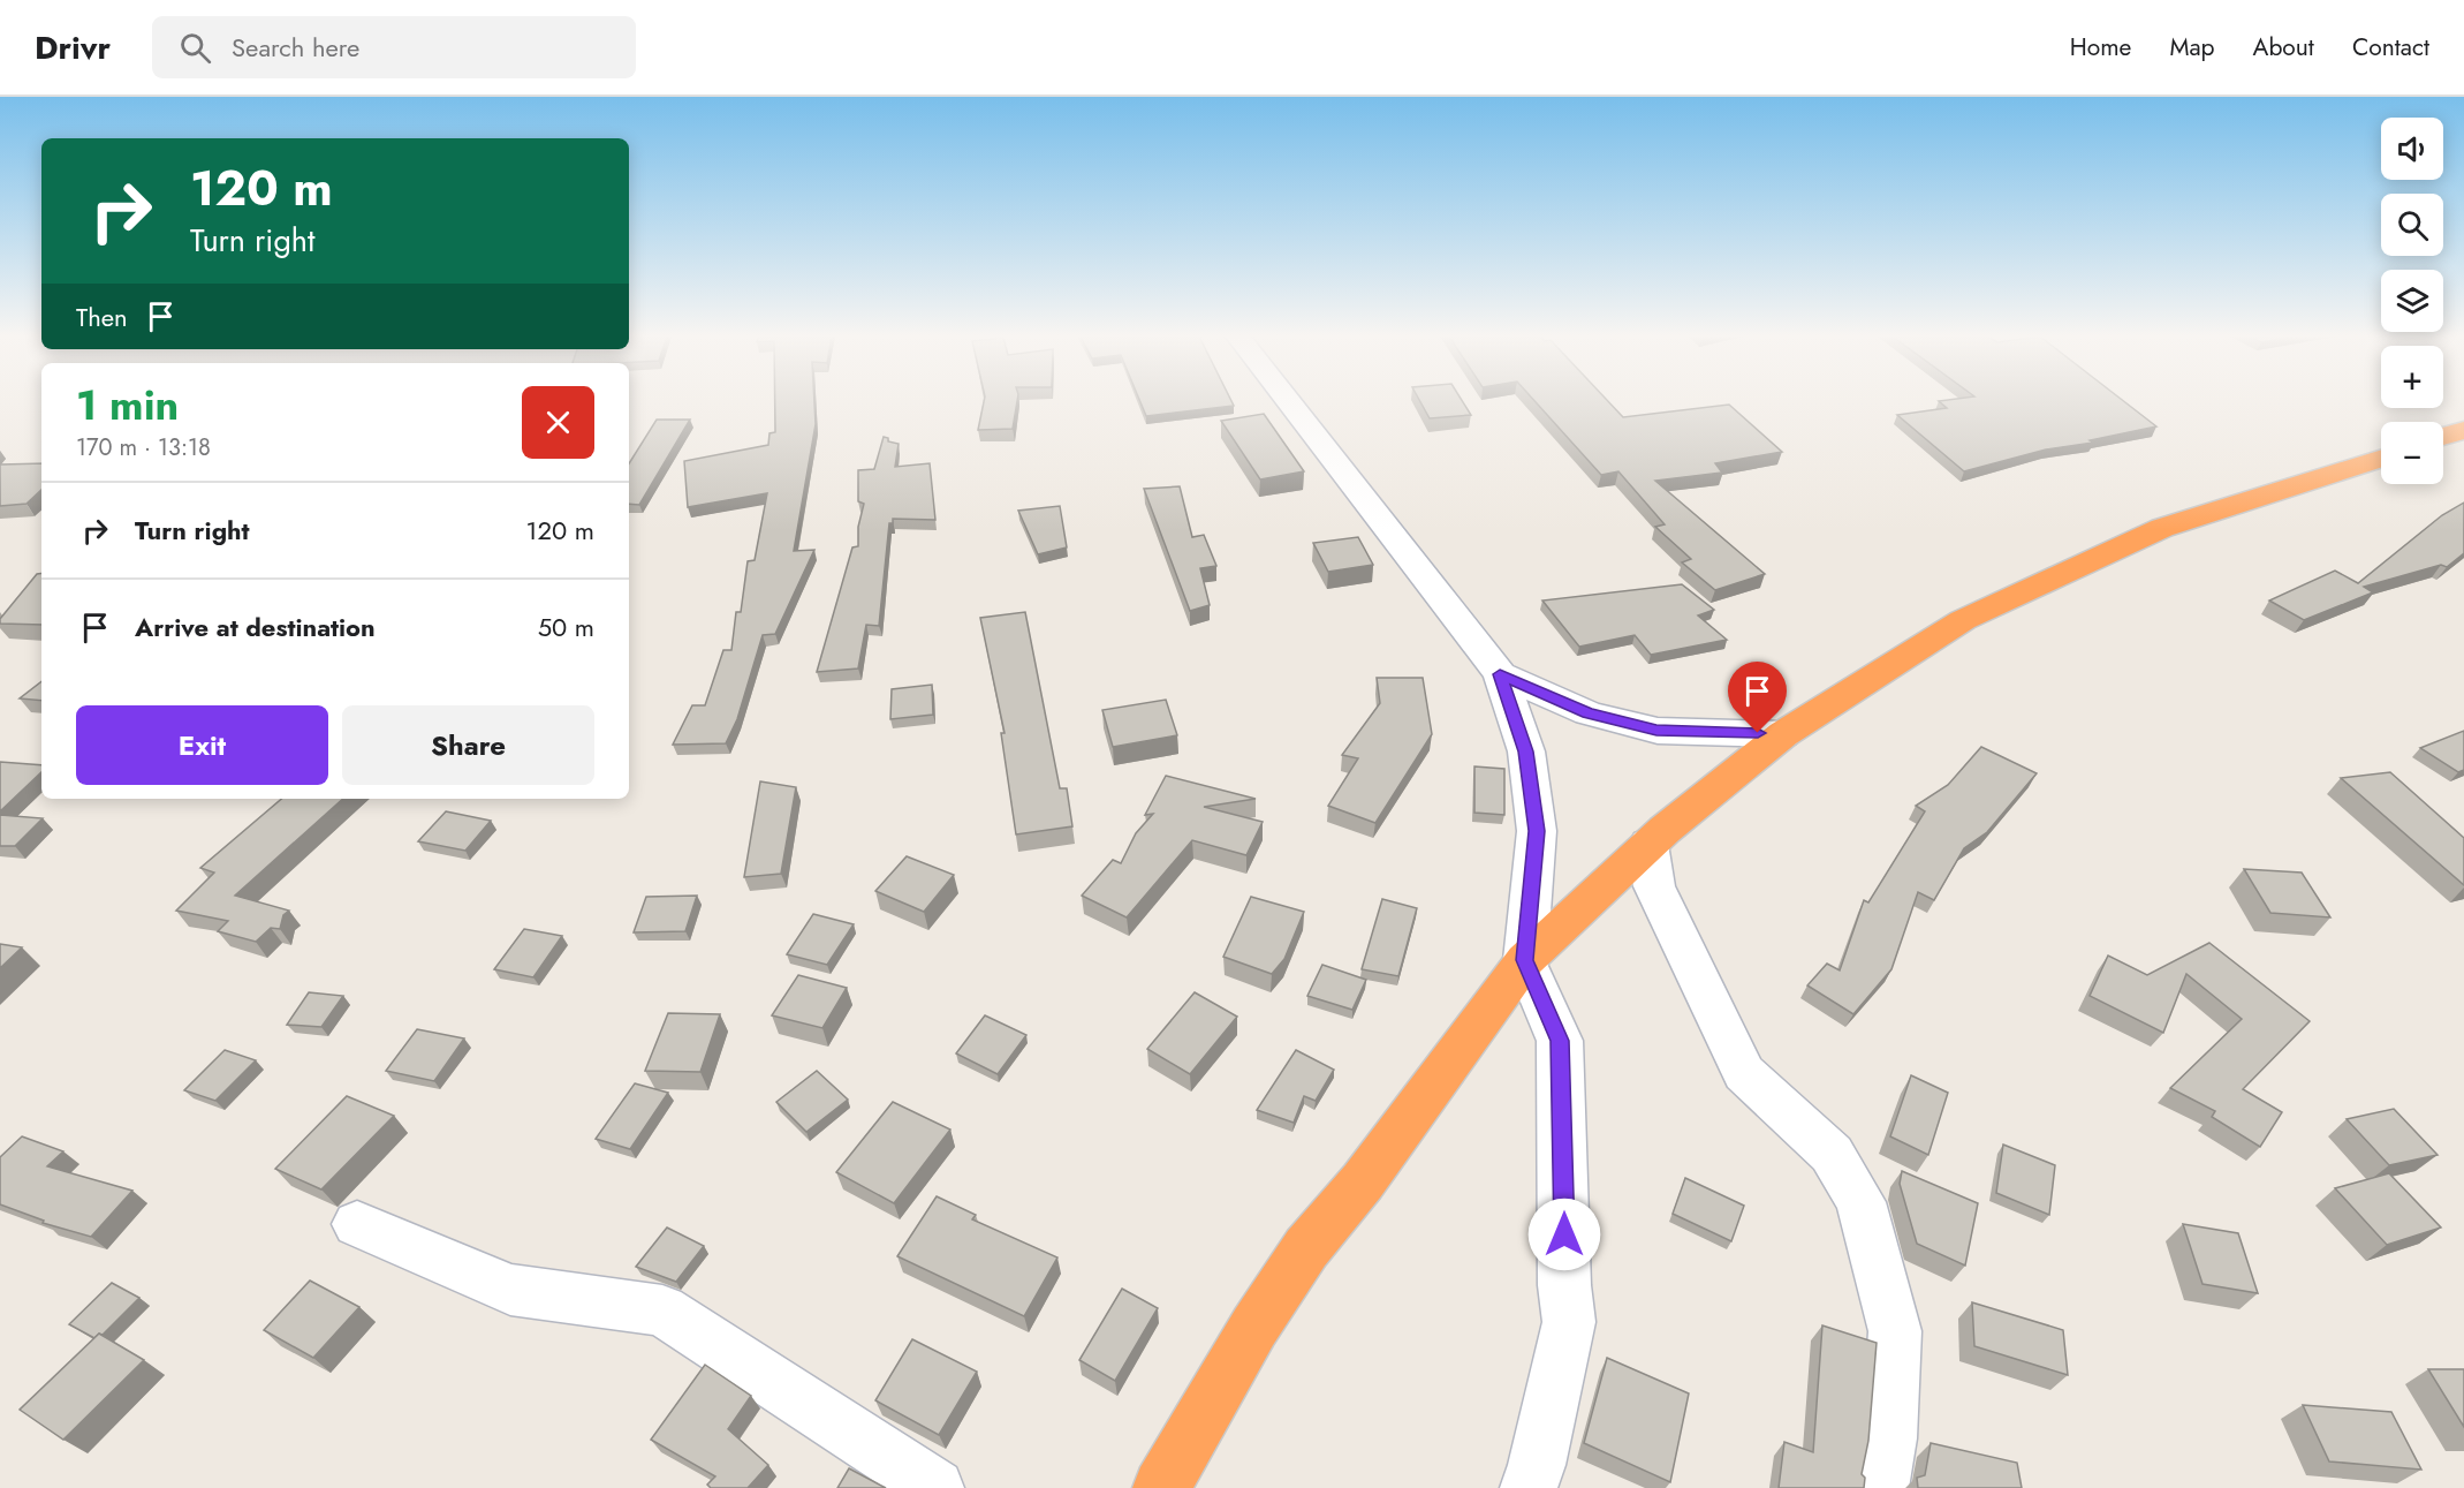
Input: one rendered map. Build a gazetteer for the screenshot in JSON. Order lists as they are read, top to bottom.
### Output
{
  "page": {
    "header": "Drivr",
    "search": "Search here",
    "nav": [
      "Home",
      "Map",
      "About",
      "Contact"
    ],
    "map_buttons": ["+", "−"],
    "turn": ["120 m", "Turn right"],
    "then": "Then",
    "heading": ["1 min", "170 m · 13:18"],
    "list": [
      {
        "name": "Turn right",
        "value": "120 m"
      },
      {
        "name": "Arrive at destination",
        "value": "50 m"
      }
    ],
    "buttons": ["Exit", "Share"]
  }
}
